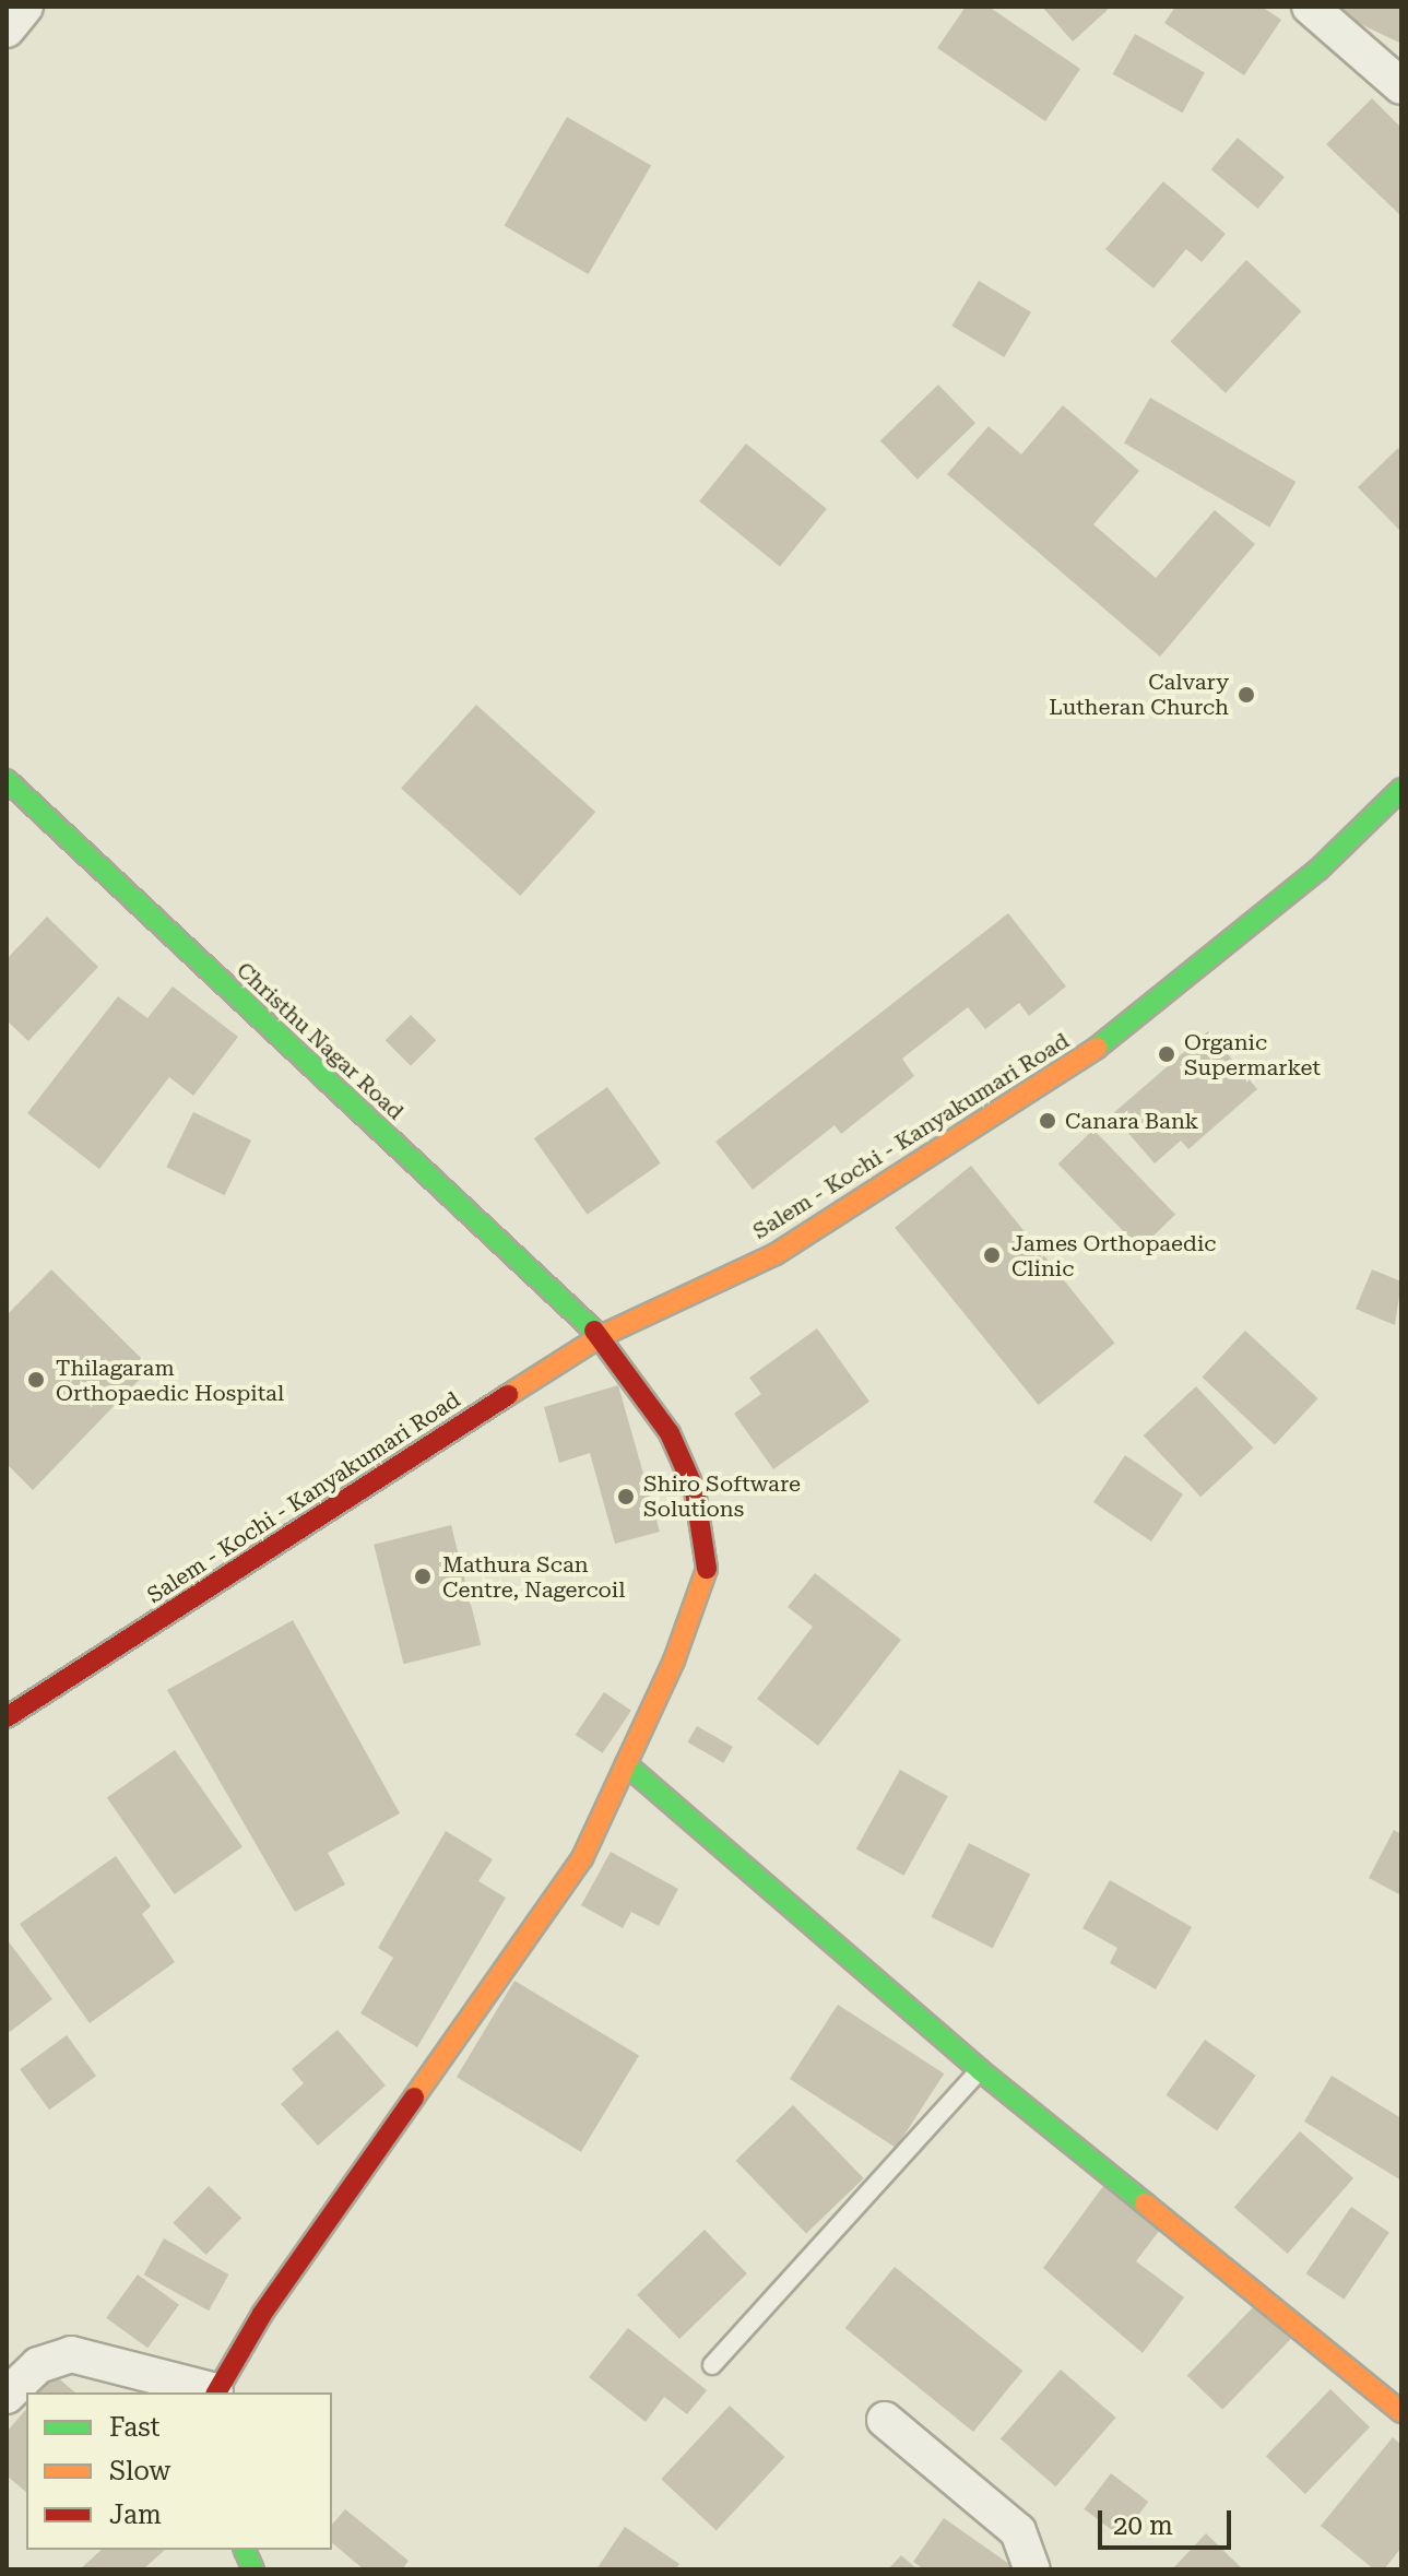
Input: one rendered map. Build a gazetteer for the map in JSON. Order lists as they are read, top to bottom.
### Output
{
  "streets": {
    "main road": ["Christhu Nagar Road", "Salem - Kochi - Kanyakumari Road"]
  },
  "crossings": [
    ["Christhu Nagar Road", "Salem - Kochi - Kanyakumari Road"]
  ],
  "places": [
    "Calvary Lutheran Church",
    "Organic Supermarket",
    "Canara Bank",
    "James Orthopaedic Clinic",
    "Thilagaram Orthopaedic Hospital",
    "Shiro Software Solutions",
    "Mathura Scan Centre, Nagercoil"
  ],
  "legend": ["Fast", "Slow", "Jam"],
  "scale_bar": "20 m"
}
